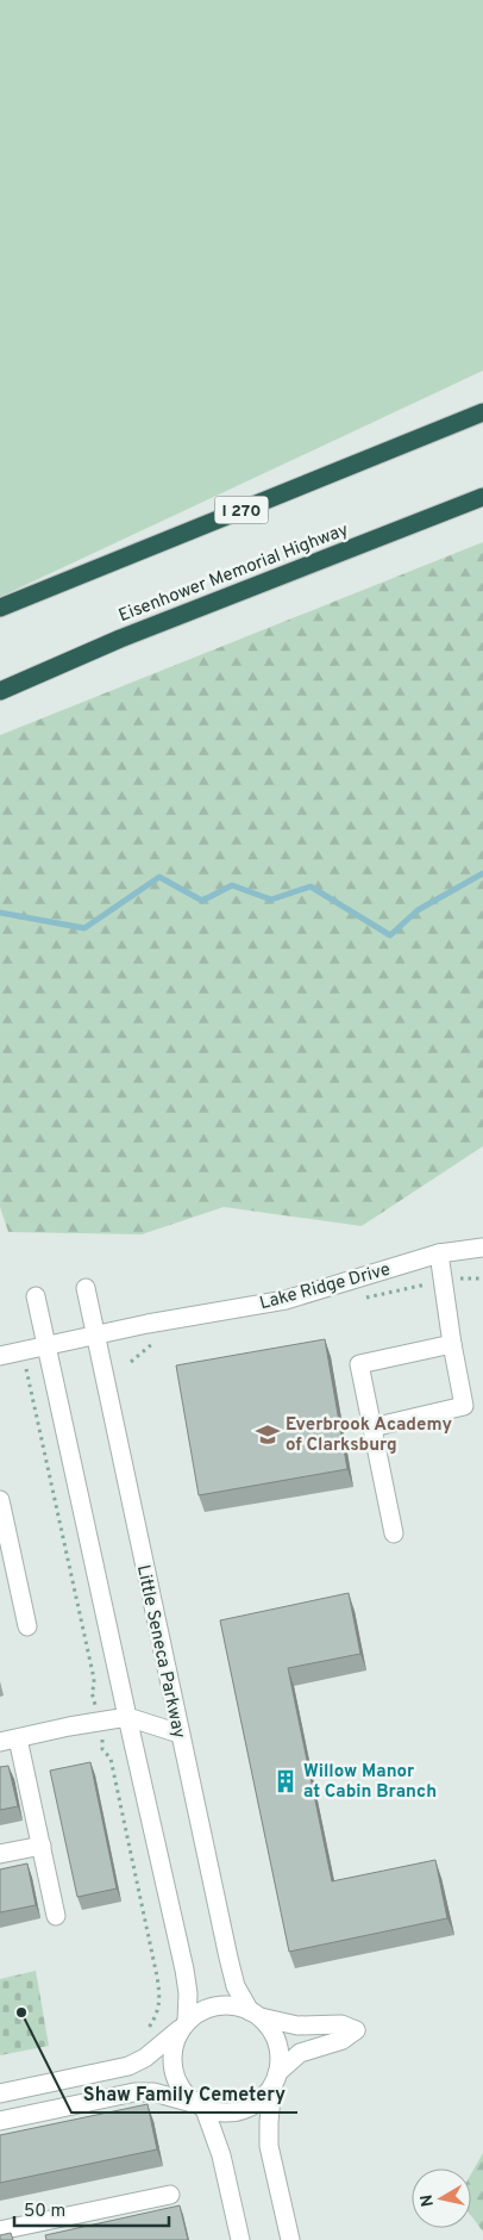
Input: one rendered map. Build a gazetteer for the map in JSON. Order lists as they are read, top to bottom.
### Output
{
  "streets": {
    "highway": ["I 270", "Eisenhower Memorial Highway"],
    "street": ["Lake Ridge Drive", "Little Seneca Parkway"]
  },
  "crossings": [
    ["Lake Ridge Drive", "Little Seneca Parkway"]
  ],
  "places": {
    "school or university": ["Everbrook Academy of Clarksburg"],
    "building": ["Willow Manor at Cabin Branch"],
    "other": ["Shaw Family Cemetery"]
  },
  "scale_bar": "50 m",
  "north": "left"
}
